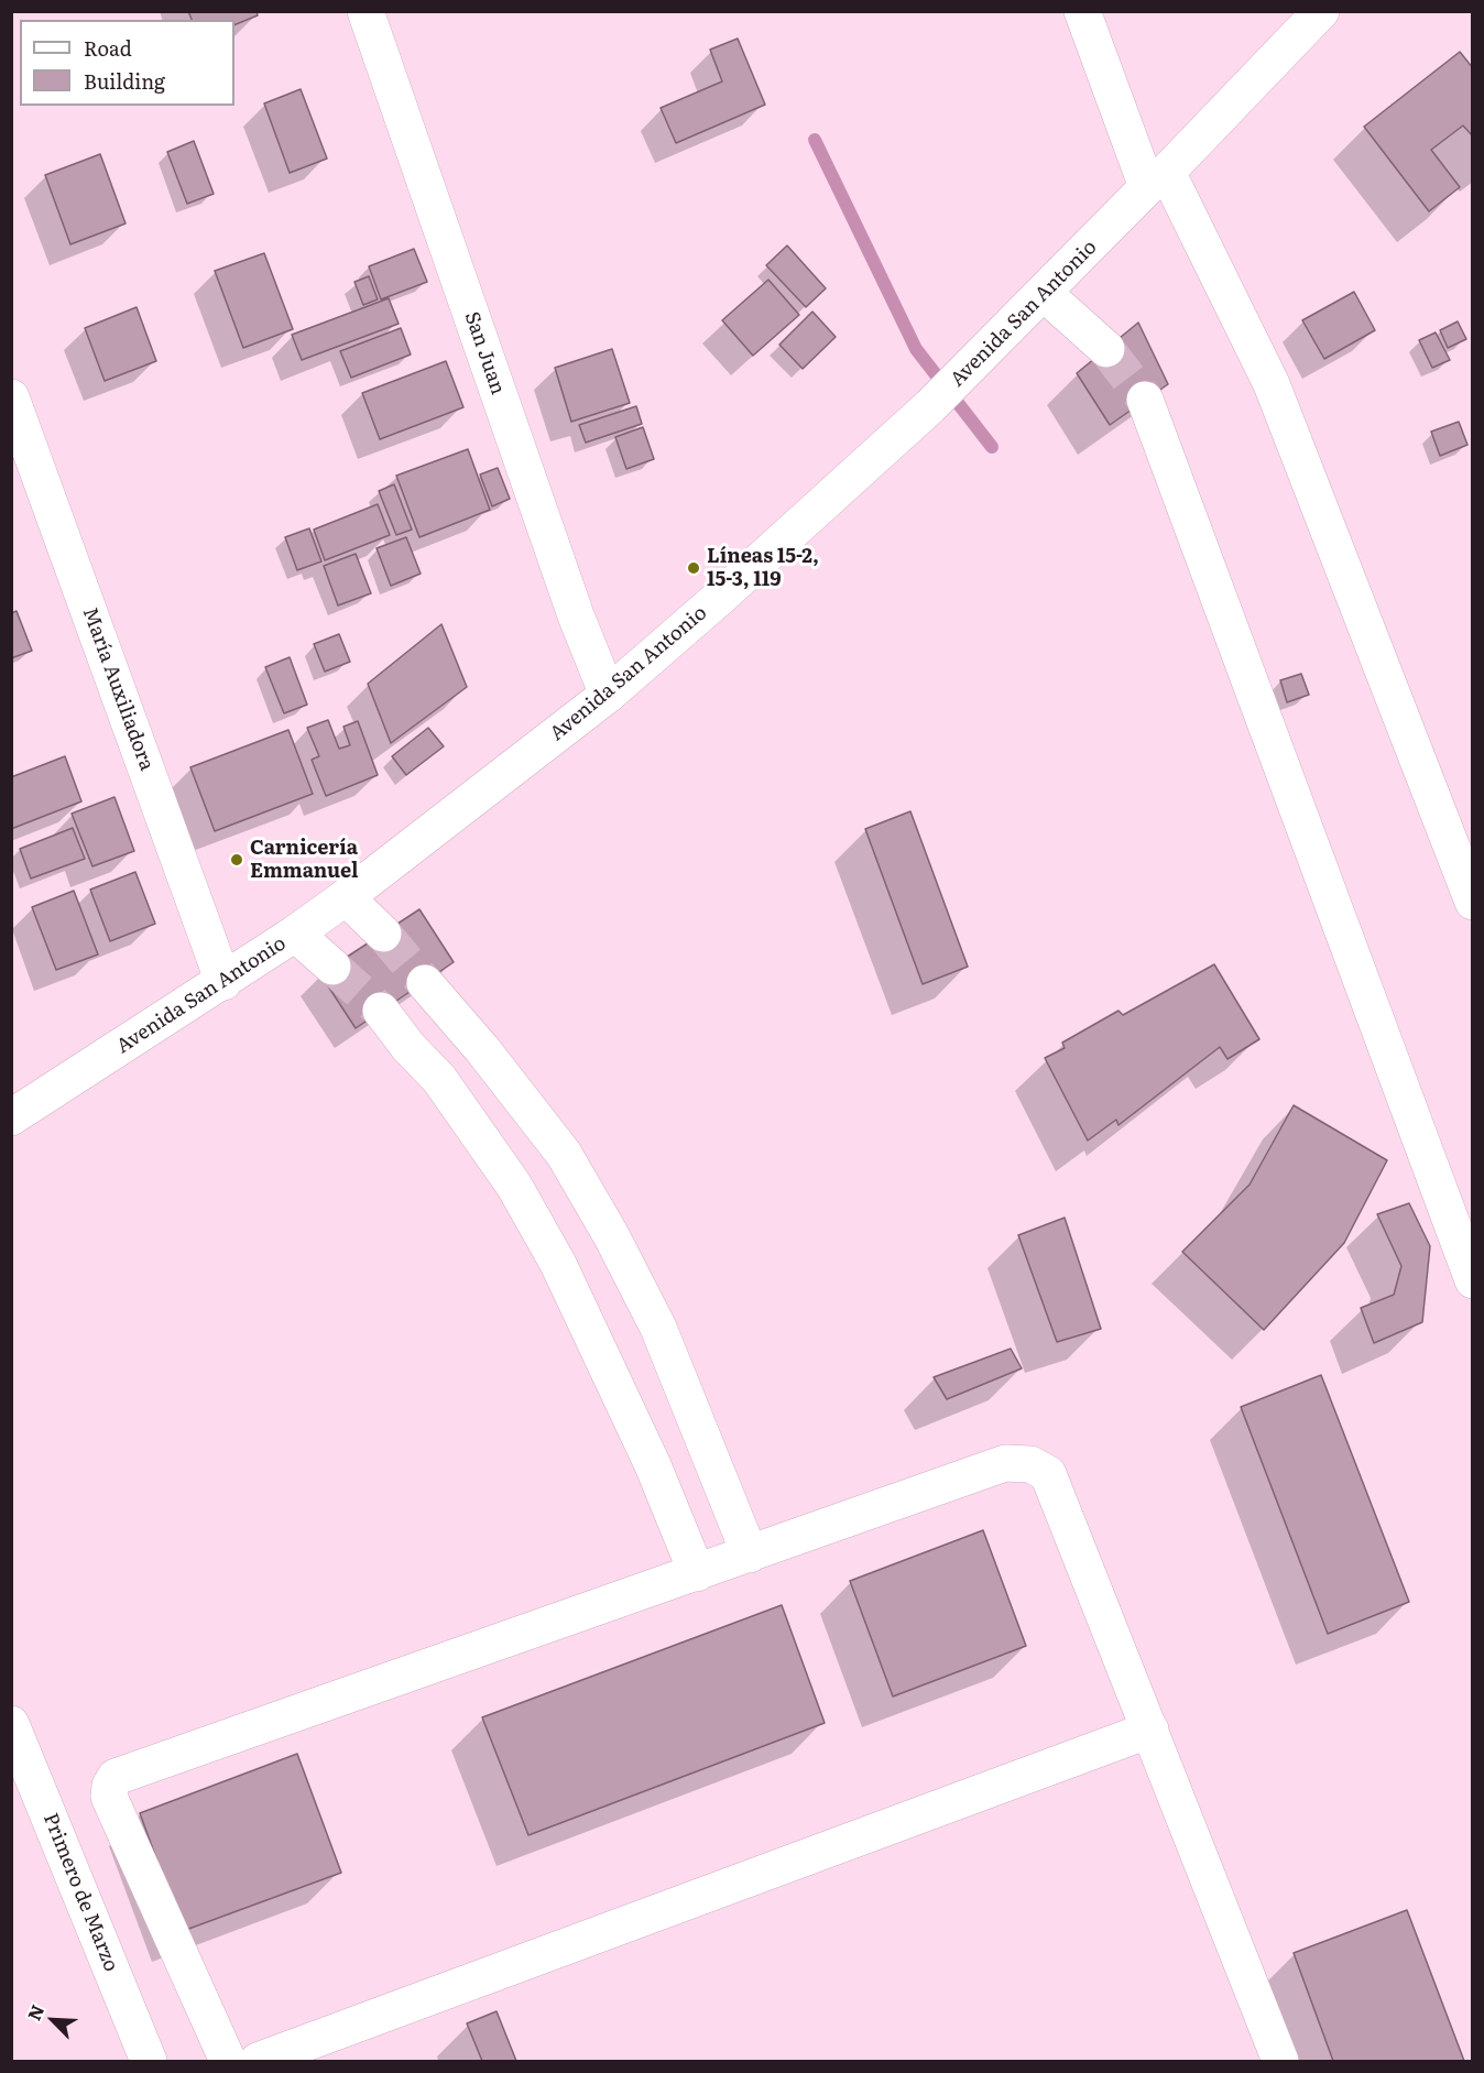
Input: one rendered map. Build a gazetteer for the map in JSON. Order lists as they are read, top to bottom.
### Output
{
  "streets": {
    "street": [
      "Avenida San Antonio",
      "San Juan",
      "María Auxiliadora",
      "Primero de Marzo"
    ]
  },
  "crossings": [
    ["Avenida San Antonio", "San Juan"],
    ["Avenida San Antonio", "María Auxiliadora"]
  ],
  "places": ["Líneas 15-2, 15-3, 119", "Carnicería Emmanuel"],
  "legend": ["Road", "Building"],
  "north": "top left"
}
